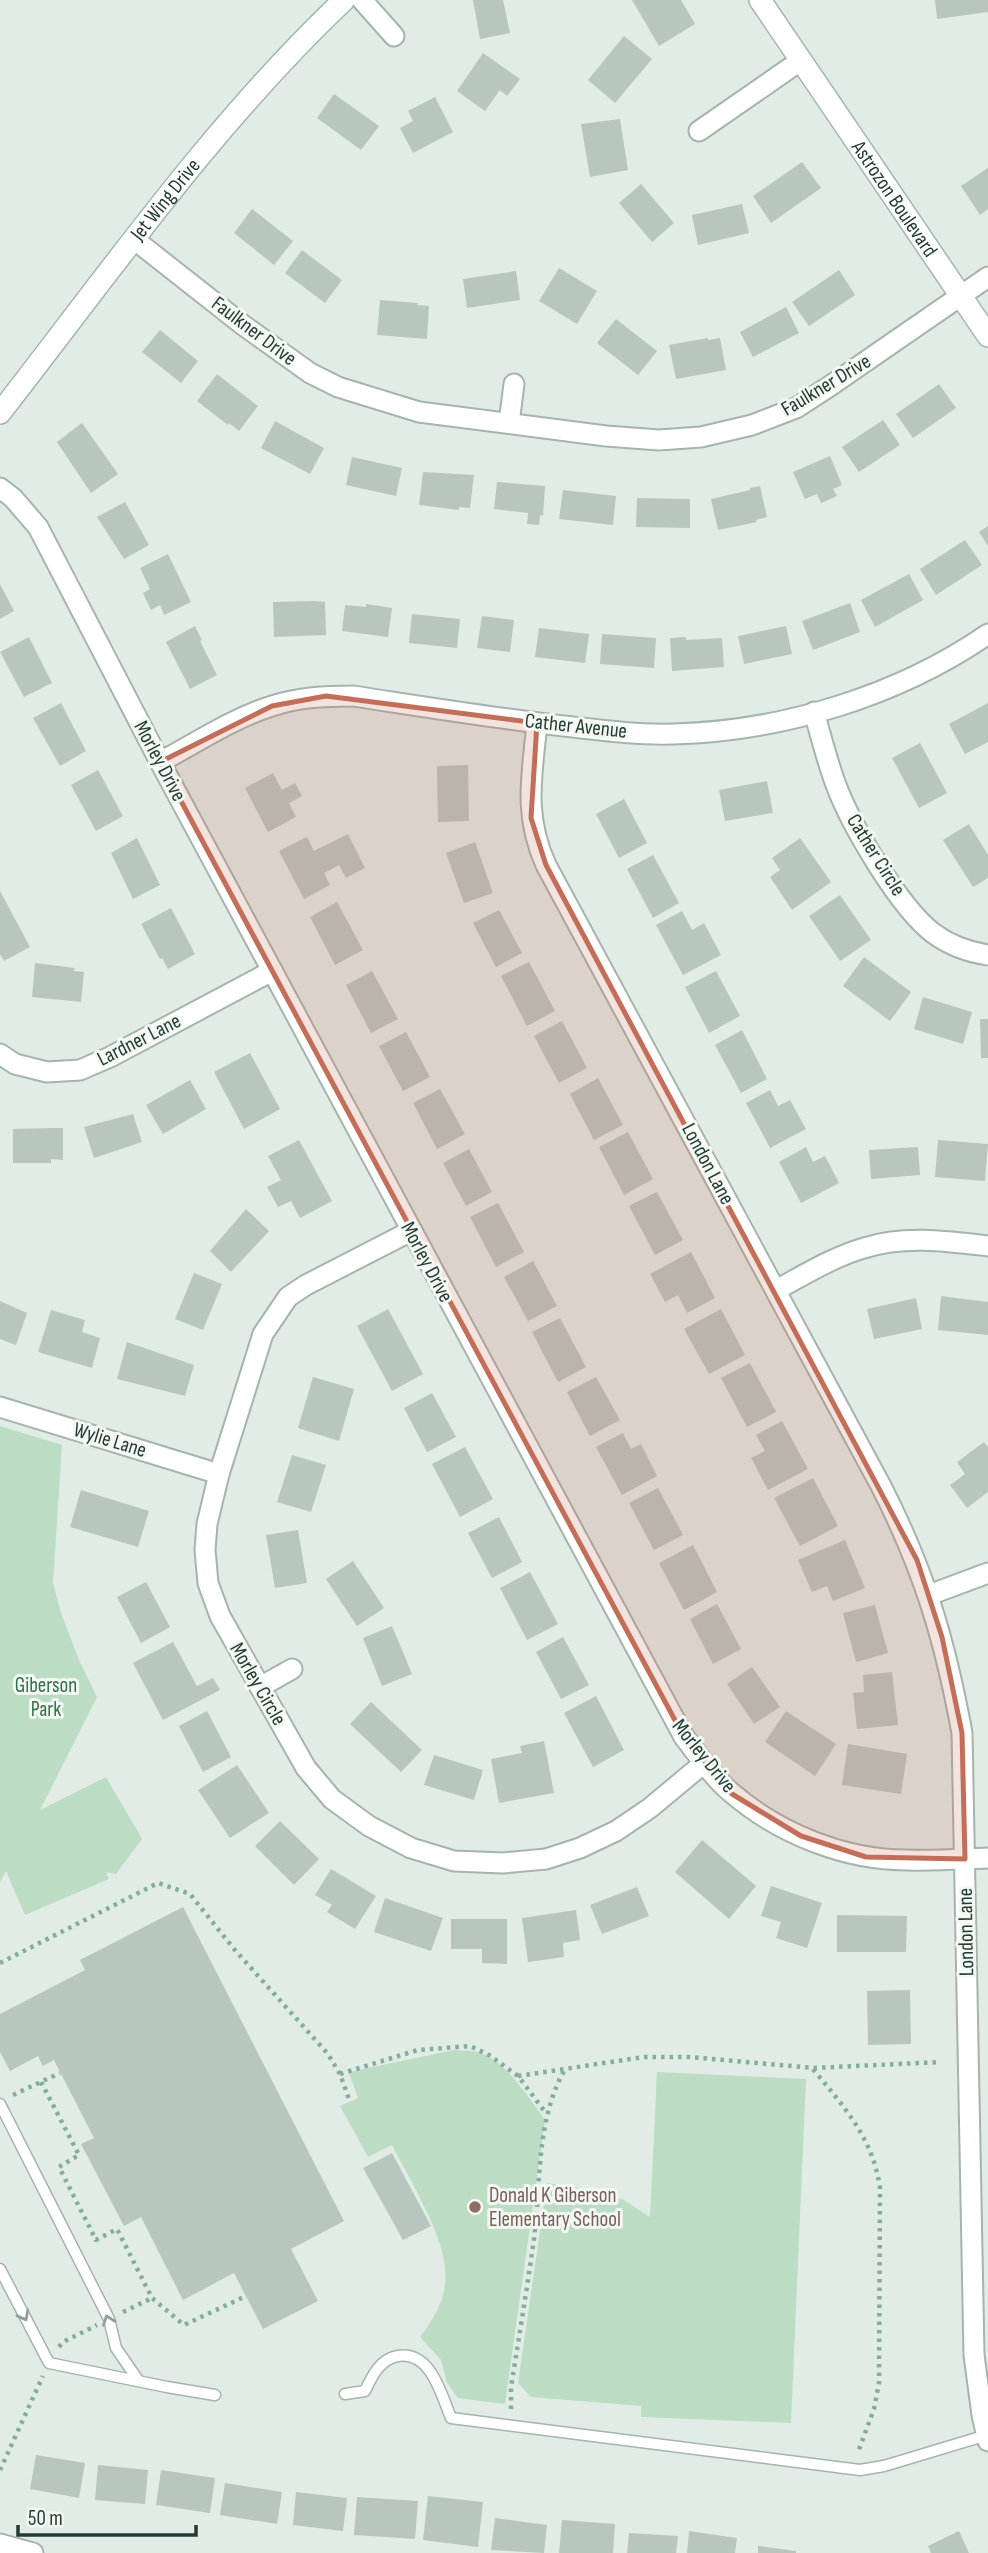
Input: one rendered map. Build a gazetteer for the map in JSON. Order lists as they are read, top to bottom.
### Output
{
  "streets": {
    "main road": ["Astrozon Boulevard", "Jet Wing Drive"],
    "street": [
      "Faulkner Drive",
      "Cather Avenue",
      "Morley Drive",
      "Cather Circle",
      "Lardner Lane",
      "London Lane",
      "Wylie Lane",
      "Morley Circle"
    ]
  },
  "crossings": [
    ["Astrozon Boulevard", "Faulkner Drive"],
    ["Jet Wing Drive", "Faulkner Drive"],
    ["Cather Avenue", "Morley Drive"],
    ["Cather Avenue", "Cather Circle"],
    ["Cather Avenue", "London Lane"],
    ["Morley Drive", "Lardner Lane"],
    ["Morley Drive", "London Lane"],
    ["Morley Drive", "Morley Circle"],
    ["Wylie Lane", "Morley Circle"]
  ],
  "parks": ["Giberson Park"],
  "places": ["Donald K Giberson Elementary School"],
  "scale_bar": "50 m"
}
